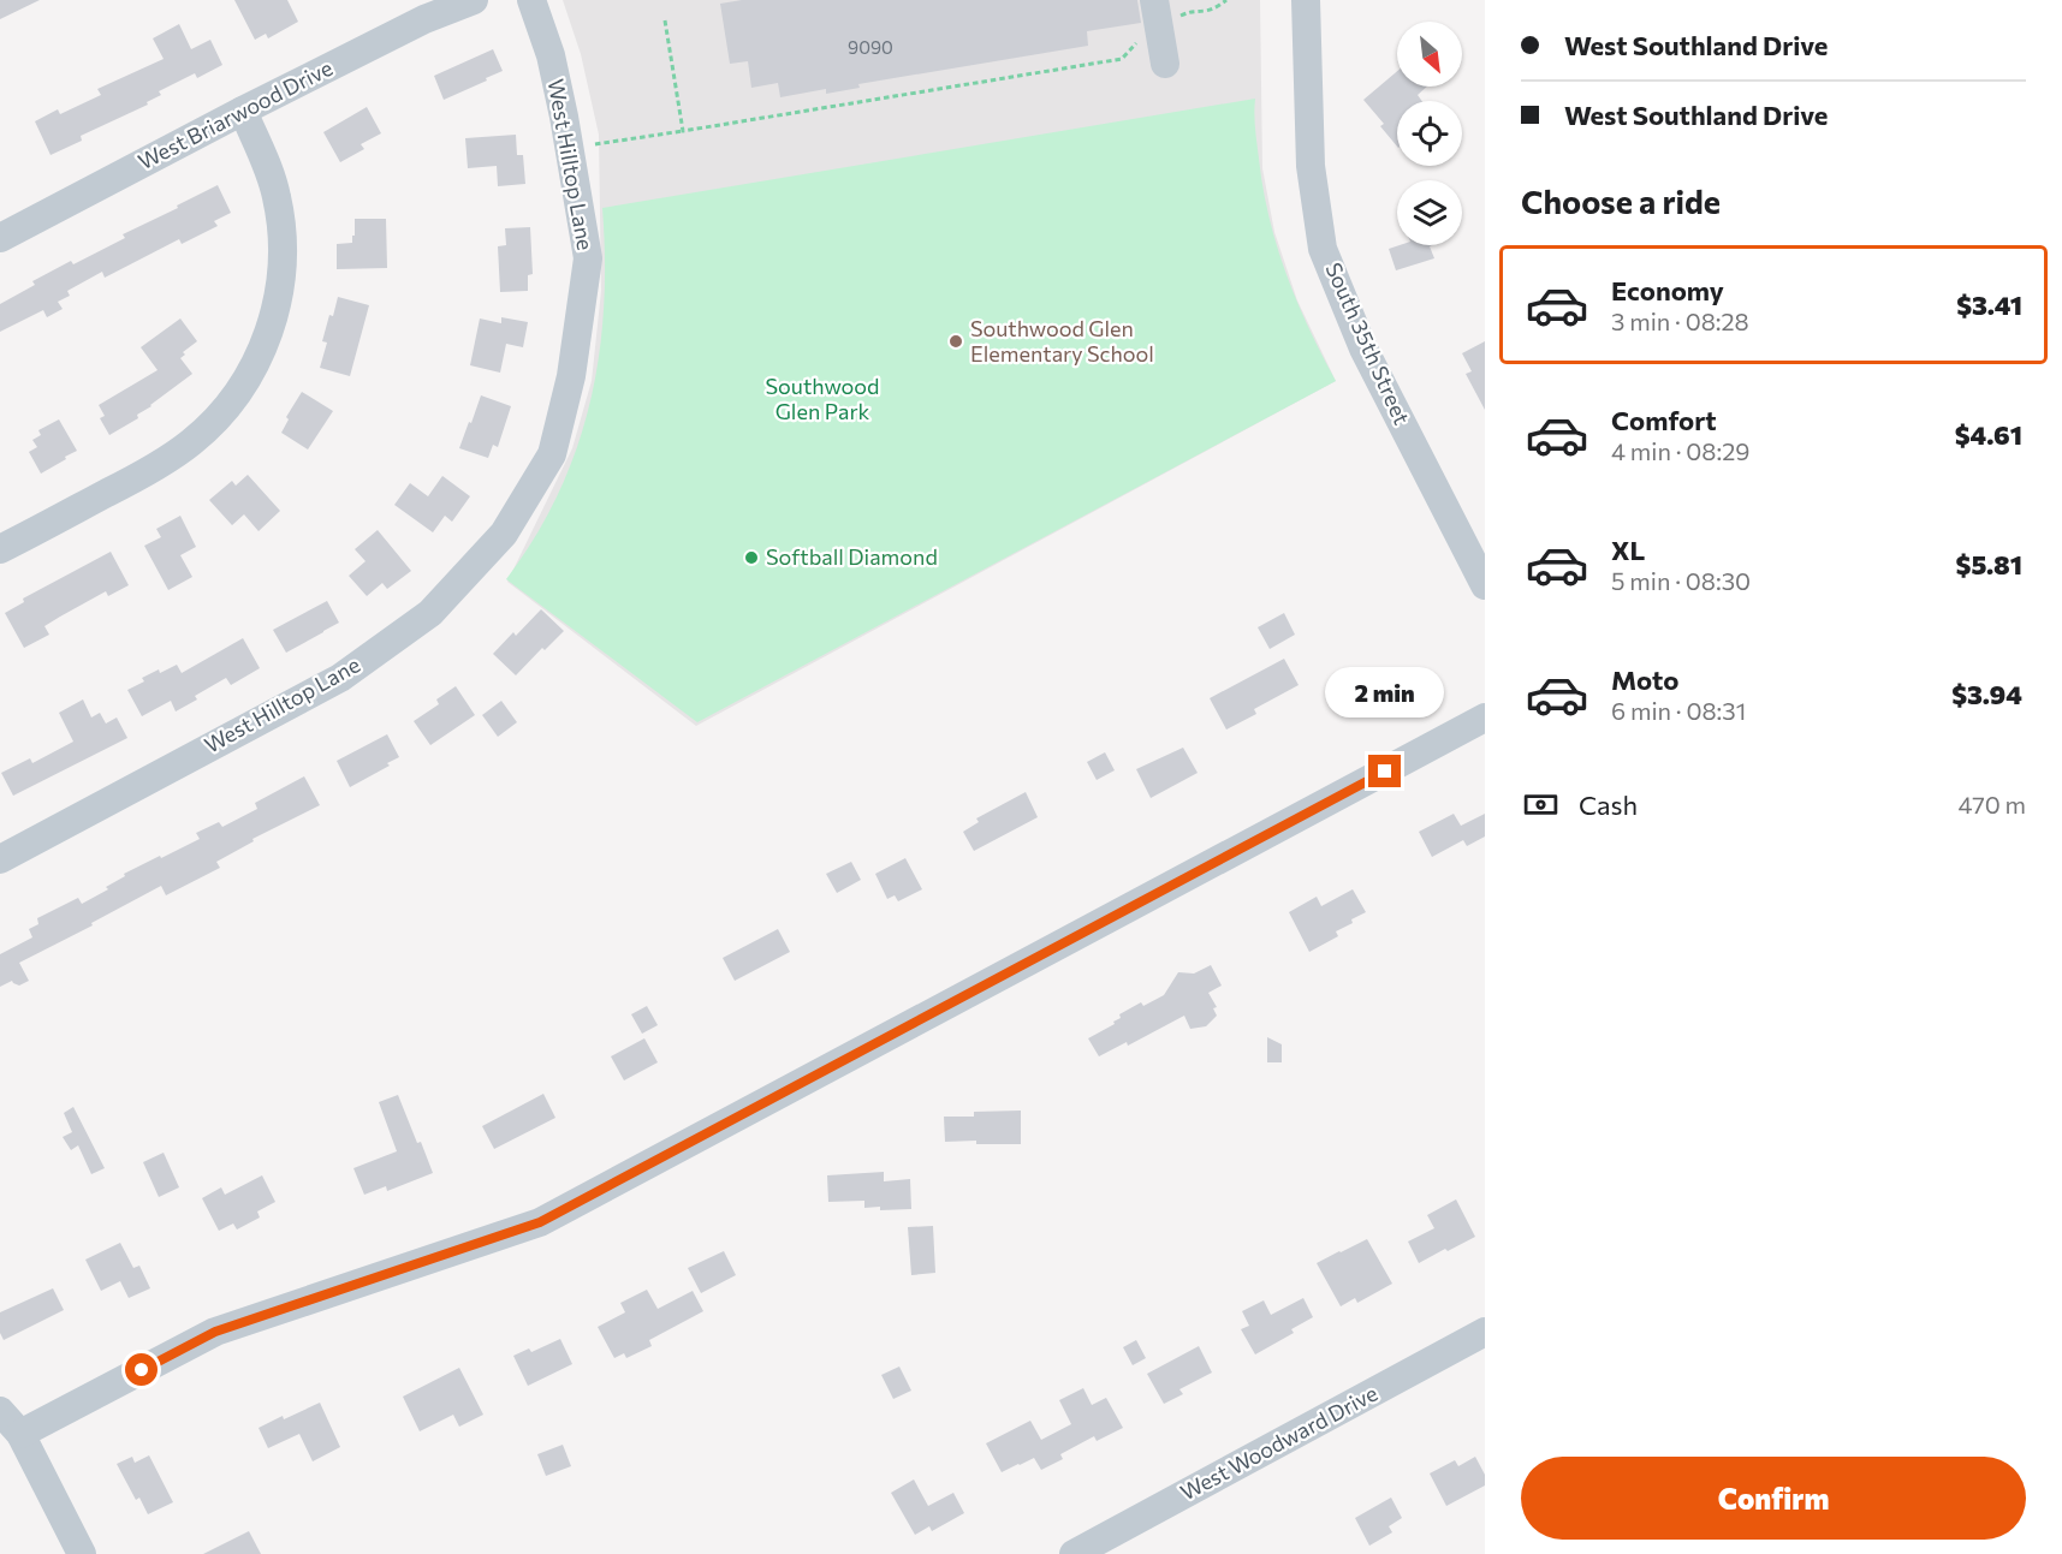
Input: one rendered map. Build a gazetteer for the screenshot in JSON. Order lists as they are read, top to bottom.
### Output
{
  "streets": {
    "street": [
      "West Briarwood Drive",
      "West Hilltop Lane",
      "South 35th Street",
      "West Woodward Drive"
    ]
  },
  "parks": ["Southwood Glen Park"],
  "places": ["Southwood Glen Elementary School", "Softball Diamond"],
  "house_numbers": ["9090"],
  "north": "bottom right",
  "page": {
    "banner": ["West Southland Drive", "West Southland Drive"],
    "heading": "Choose a ride",
    "list": [
      {
        "name": "Economy",
        "note": "3 min · 08:28",
        "value": "$3.41"
      },
      {
        "name": "Comfort",
        "note": "4 min · 08:29",
        "value": "$4.61"
      },
      {
        "name": "XL",
        "note": "5 min · 08:30",
        "value": "$5.81"
      },
      {
        "name": "Moto",
        "note": "6 min · 08:31",
        "value": "$3.94"
      }
    ],
    "bubble": "2 min",
    "pay": ["Cash", "470 m"],
    "buttons": "Confirm"
  }
}
